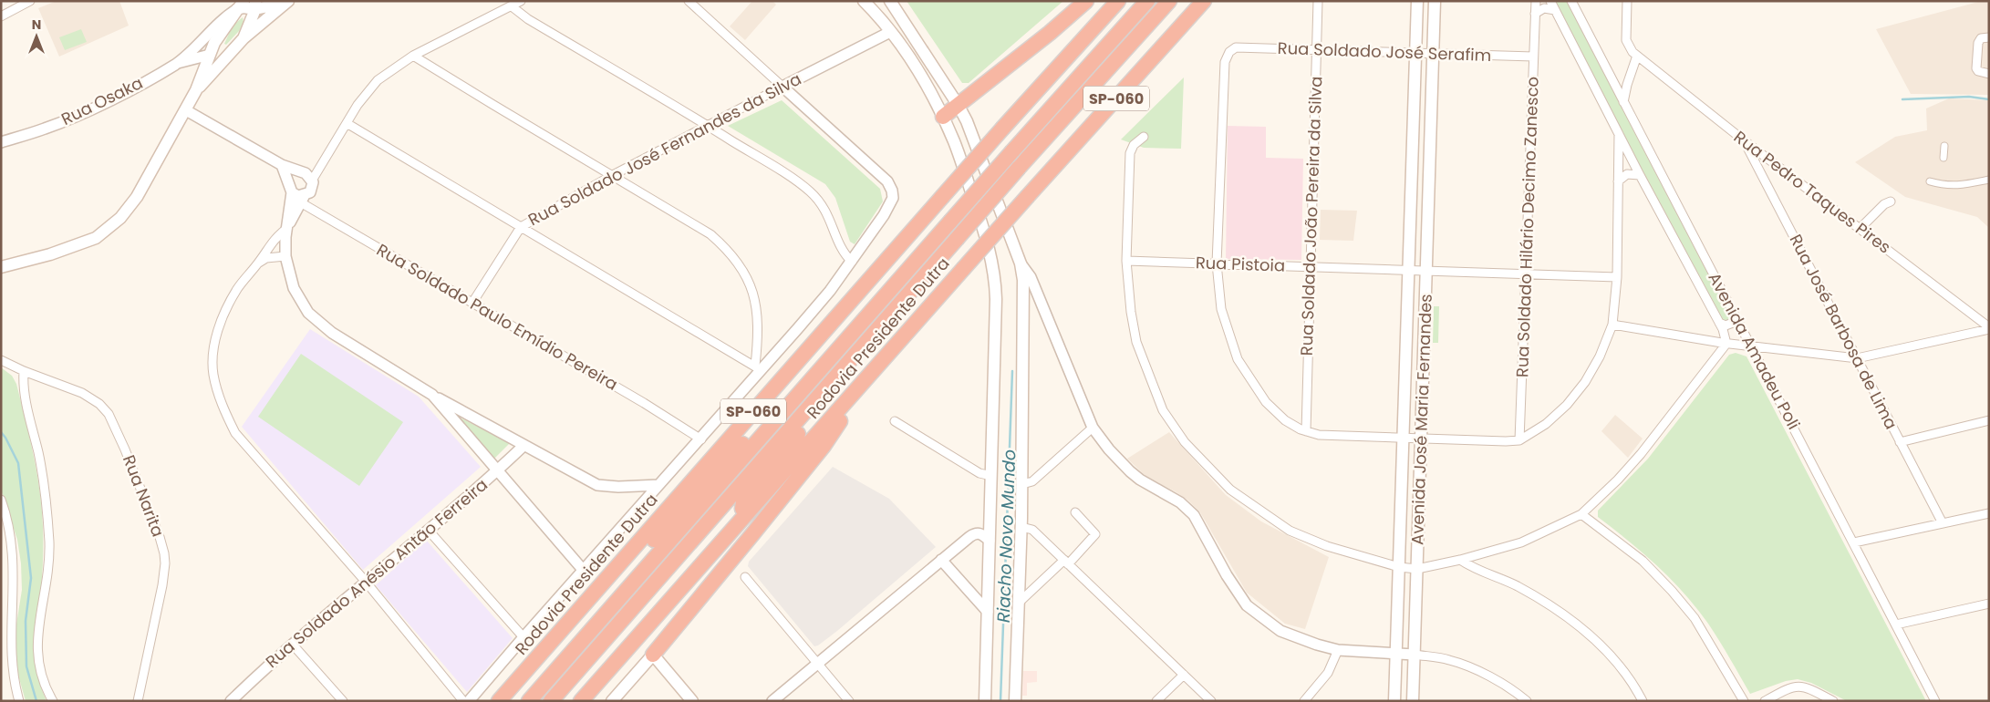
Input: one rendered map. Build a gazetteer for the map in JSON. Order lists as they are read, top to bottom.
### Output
{
  "streets": {
    "highway": ["SP-060", "Rodovia Presidente Dutra"],
    "main road": ["Avenida José Maria Fernandes"],
    "street": [
      "Rua Soldado José Serafim",
      "Rua Osaka",
      "Rua Soldado José Fernandes da Silva",
      "Rua Pedro Taques Pires",
      "Rua Soldado João Pereira da Silva",
      "Rua Soldado Hilário Decimo Zanesco",
      "Rua Pistoia",
      "Rua Soldado Paulo Emídio Pereira",
      "Rua José Barbosa de Lima",
      "Avenida Amadeu Poli",
      "Rua Narita",
      "Rua Soldado Anésio Antão Ferreira"
    ]
  },
  "crossings": [
    ["Rua Soldado José Serafim", "Rua Soldado João Pereira da Silva"],
    ["Rua Soldado José Serafim", "Rua Soldado Hilário Decimo Zanesco"],
    ["Rua Soldado José Serafim", "Rua Pistoia"],
    ["Rua Soldado José Serafim", "Avenida José Maria Fernandes"],
    ["Rua Soldado José Fernandes da Silva", "Rua Soldado Paulo Emídio Pereira"],
    ["Rua Pedro Taques Pires", "Rua José Barbosa de Lima"],
    ["Rua Soldado João Pereira da Silva", "Rua Pistoia"],
    ["Rua Pistoia", "Avenida José Maria Fernandes"]
  ],
  "water": ["Riacho Novo Mundo"],
  "north": "top"
}
